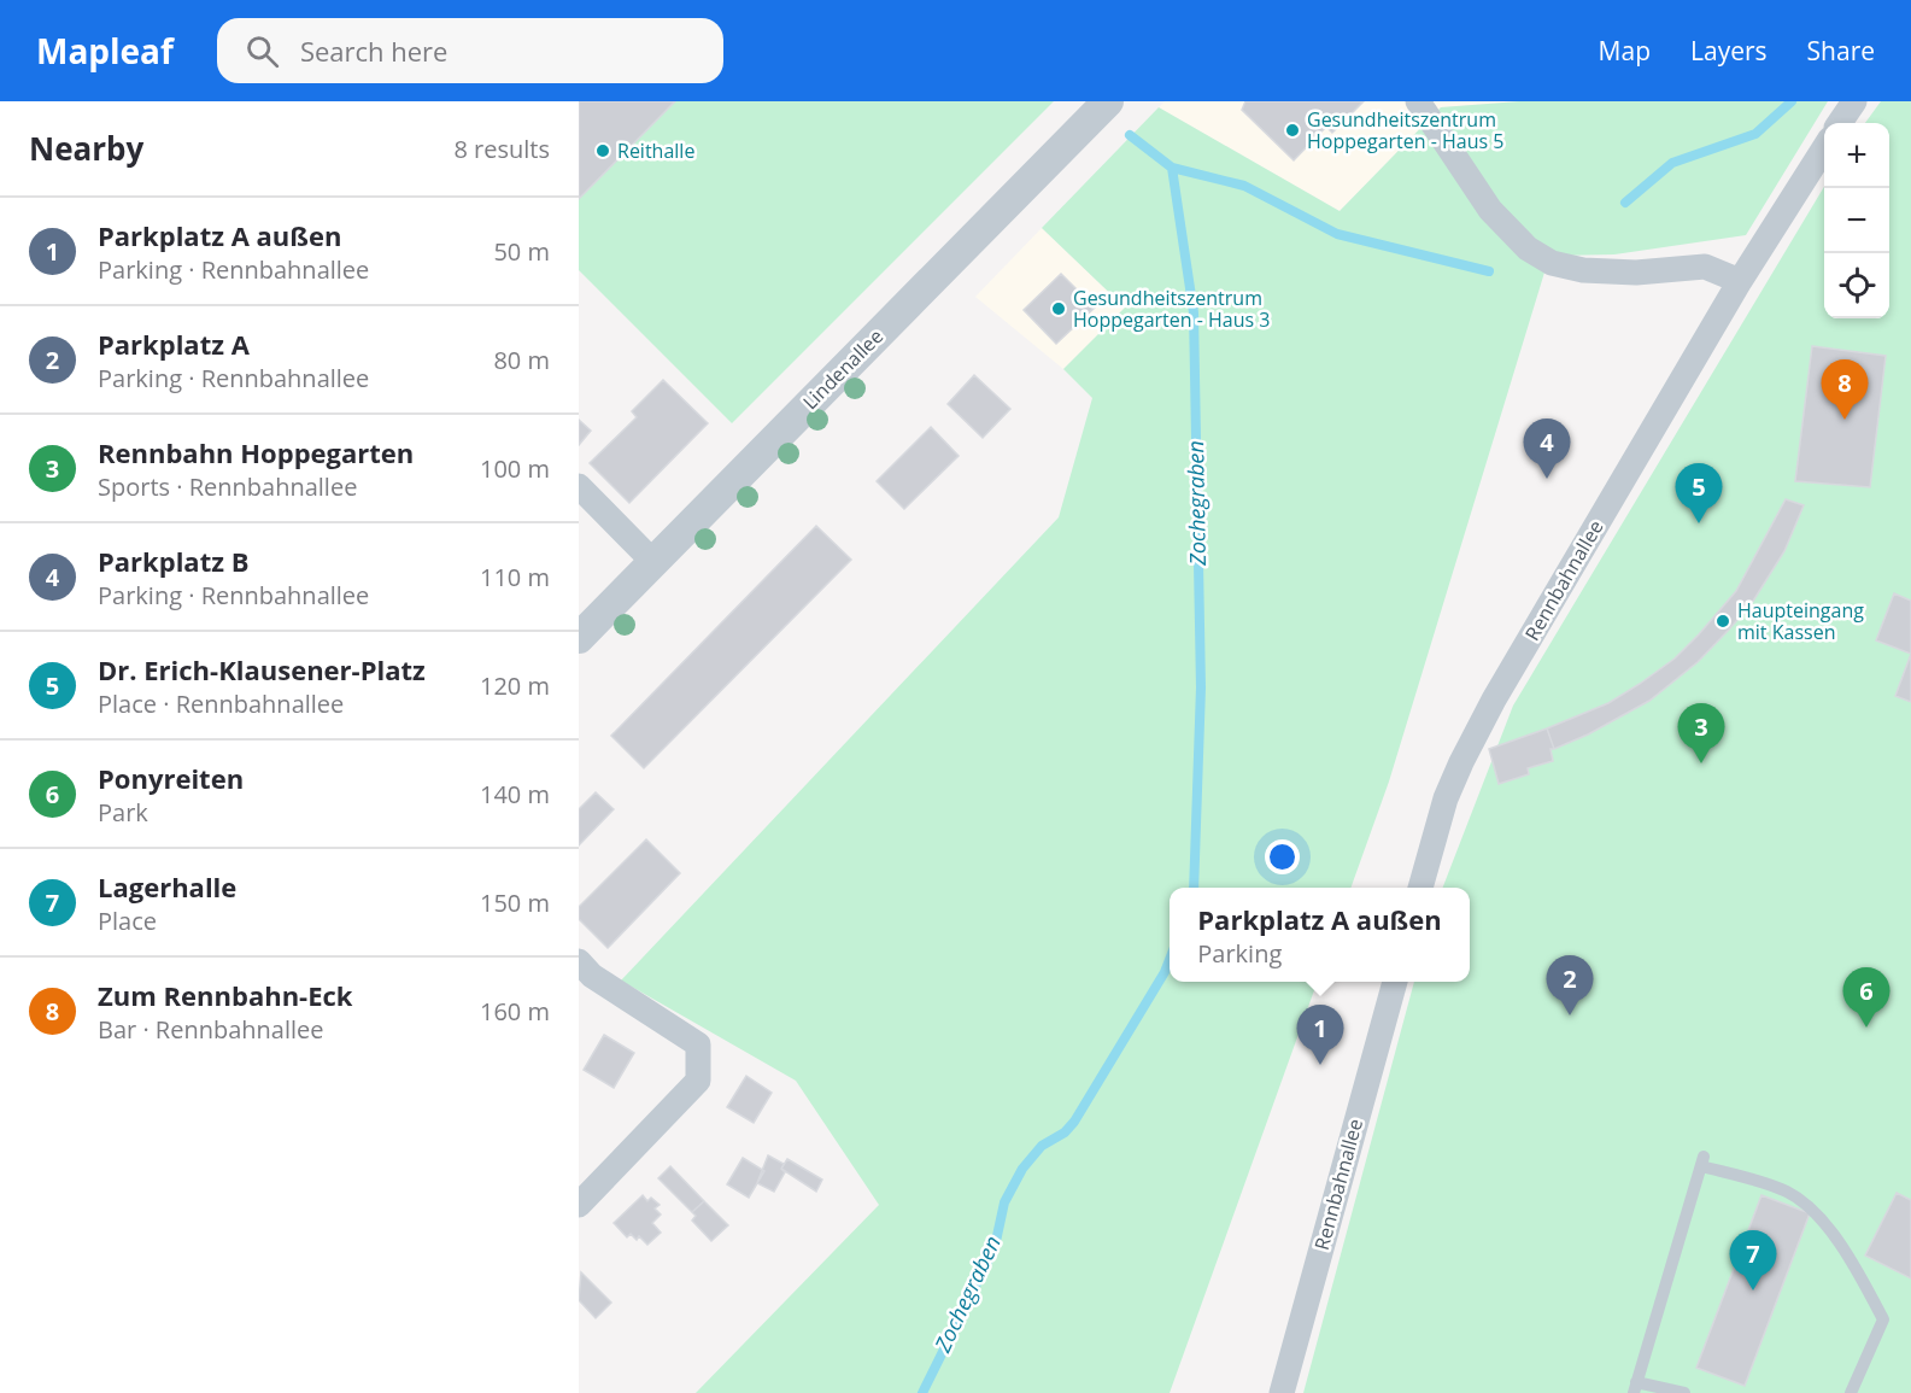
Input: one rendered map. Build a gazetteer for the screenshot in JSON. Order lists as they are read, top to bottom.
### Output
{
  "streets": {
    "street": ["Lindenallee", "Rennbahnallee"]
  },
  "water": ["Zochegraben"],
  "places": [
    "Gesundheitszentrum Hoppegarten - Haus 5",
    "Reithalle",
    "Gesundheitszentrum Hoppegarten - Haus 3",
    "Haupteingang mit Kassen"
  ],
  "page": {
    "header": "Mapleaf",
    "search": "Search here",
    "nav": ["Map", "Layers", "Share"],
    "heading": ["Nearby", "8 results"],
    "map_buttons": ["+", "−"],
    "list": [
      {
        "mark": "1",
        "name": "Parkplatz A außen",
        "note": "Parking · Rennbahnallee",
        "value": "50 m"
      },
      {
        "mark": "2",
        "name": "Parkplatz A",
        "note": "Parking · Rennbahnallee",
        "value": "80 m"
      },
      {
        "mark": "3",
        "name": "Rennbahn Hoppegarten",
        "note": "Sports · Rennbahnallee",
        "value": "100 m"
      },
      {
        "mark": "4",
        "name": "Parkplatz B",
        "note": "Parking · Rennbahnallee",
        "value": "110 m"
      },
      {
        "mark": "5",
        "name": "Dr. Erich-Klausener-Platz",
        "note": "Place · Rennbahnallee",
        "value": "120 m"
      },
      {
        "mark": "6",
        "name": "Ponyreiten",
        "note": "Park",
        "value": "140 m"
      },
      {
        "mark": "7",
        "name": "Lagerhalle",
        "note": "Place",
        "value": "150 m"
      },
      {
        "mark": "8",
        "name": "Zum Rennbahn-Eck",
        "note": "Bar · Rennbahnallee",
        "value": "160 m"
      }
    ],
    "pins": [
      "8",
      "4",
      "5",
      "3",
      "2",
      "6",
      "1",
      "7"
    ],
    "popup": ["Parkplatz A außen", "Parking"]
  }
}
